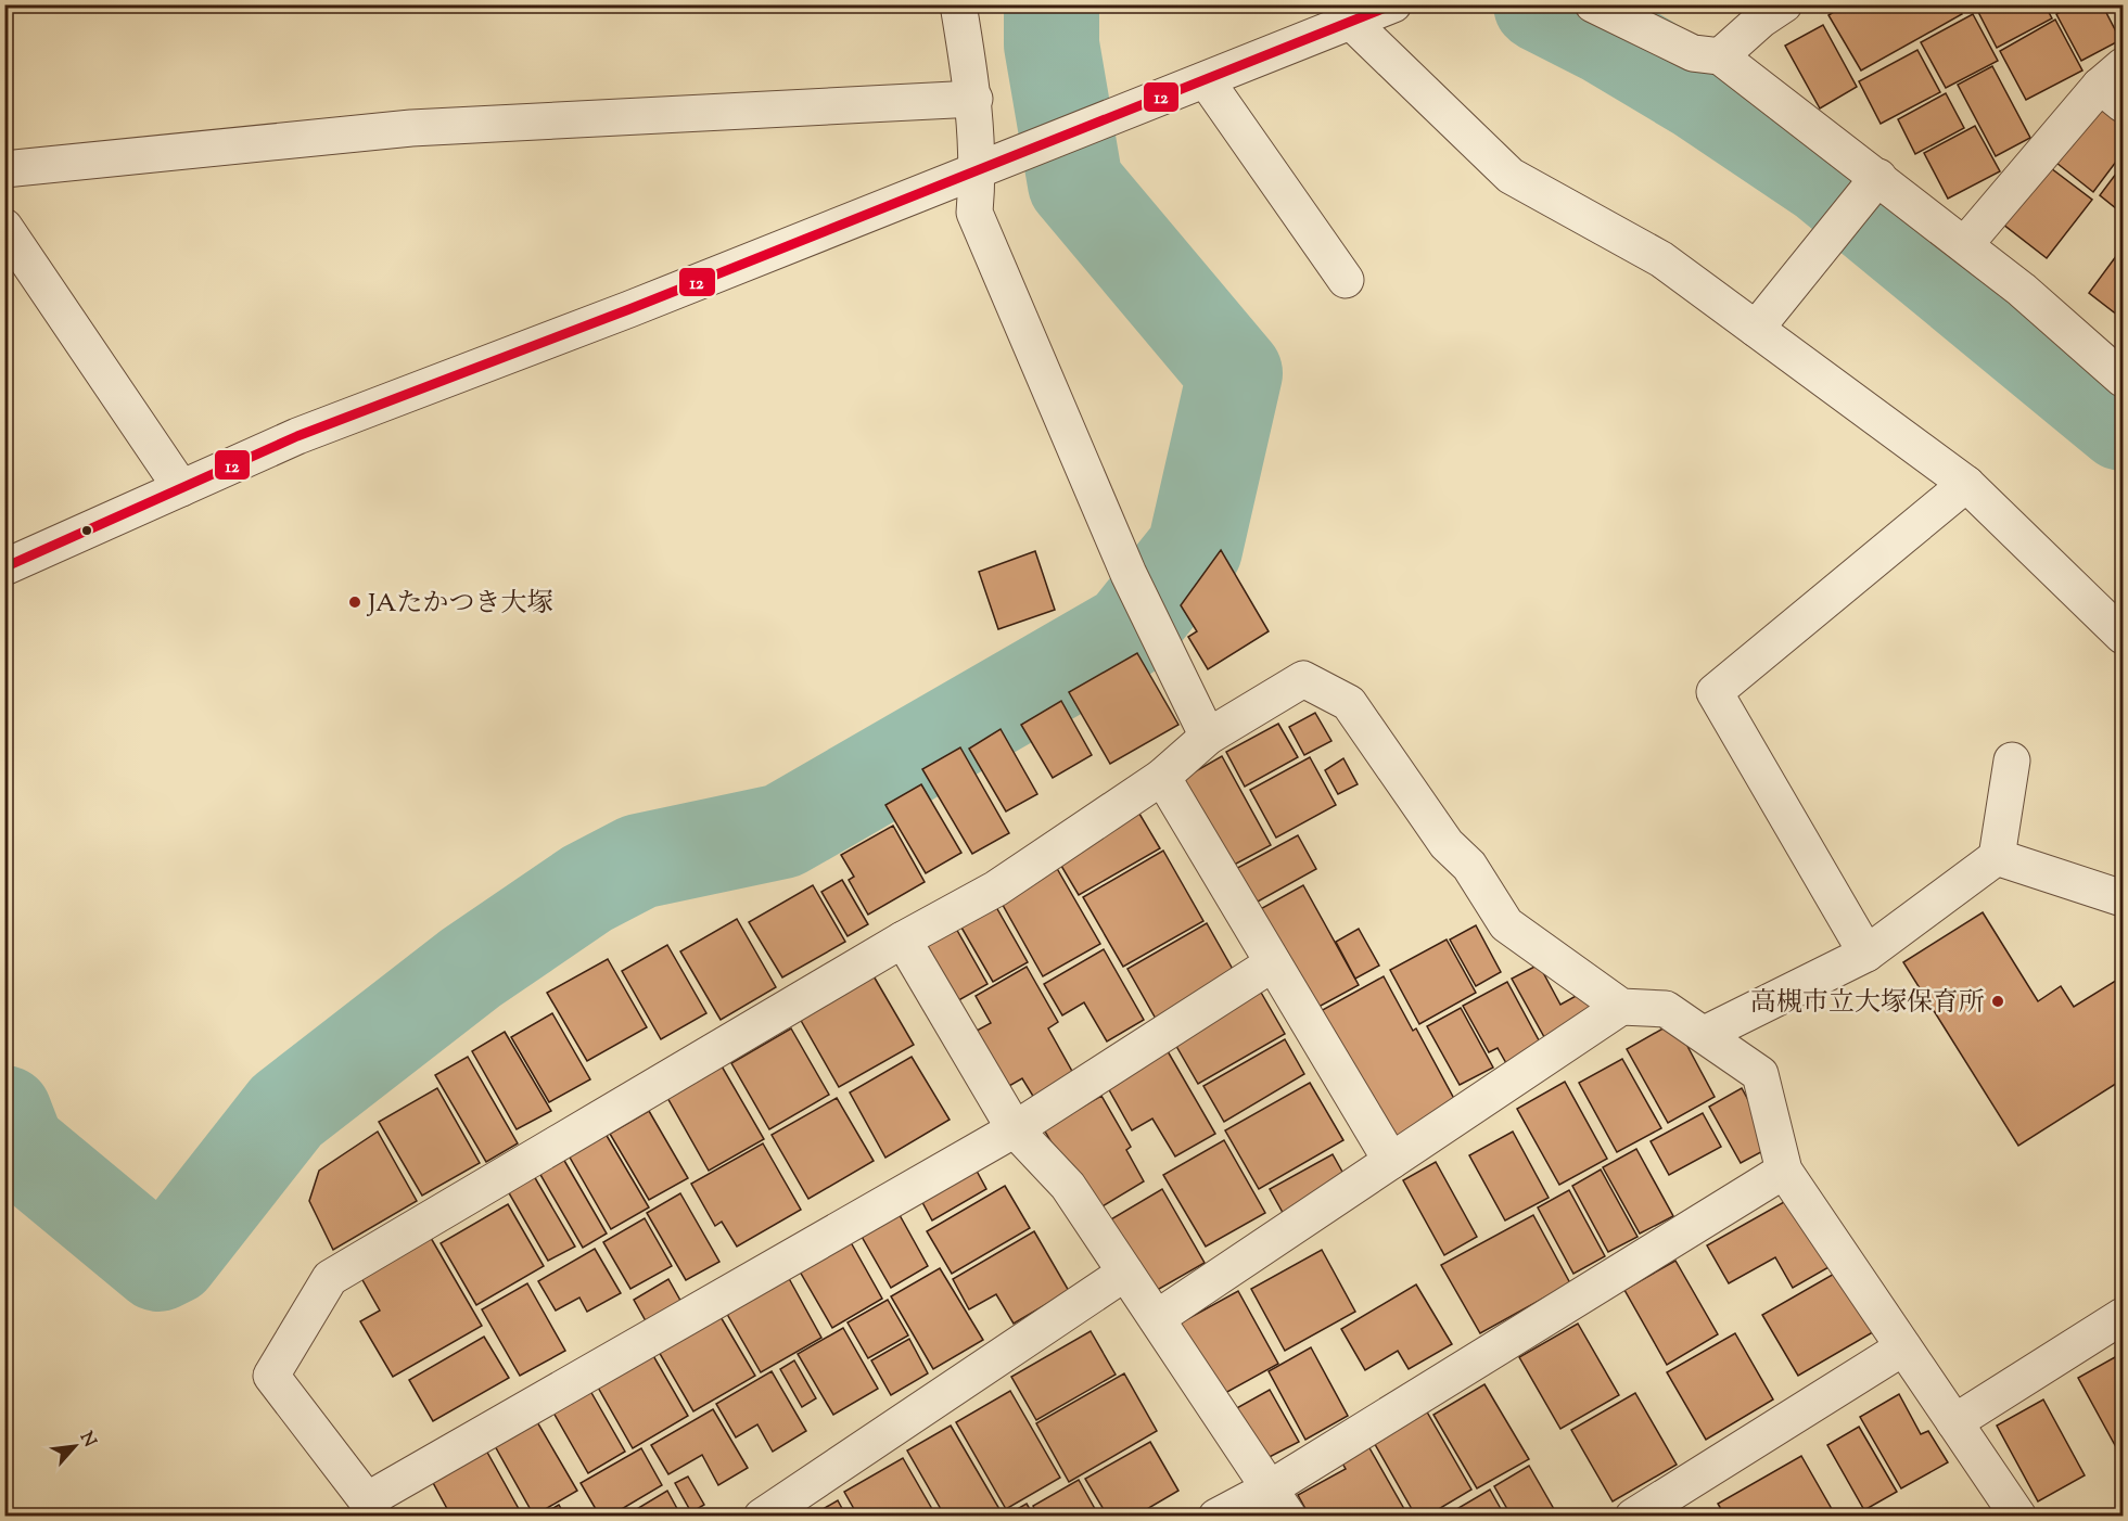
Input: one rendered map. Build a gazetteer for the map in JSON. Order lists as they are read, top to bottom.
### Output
{
  "places": ["JAたかつき大塚", "高槻市立大塚保育所"],
  "lines": ["transit line 12"],
  "north": "top right"
}
